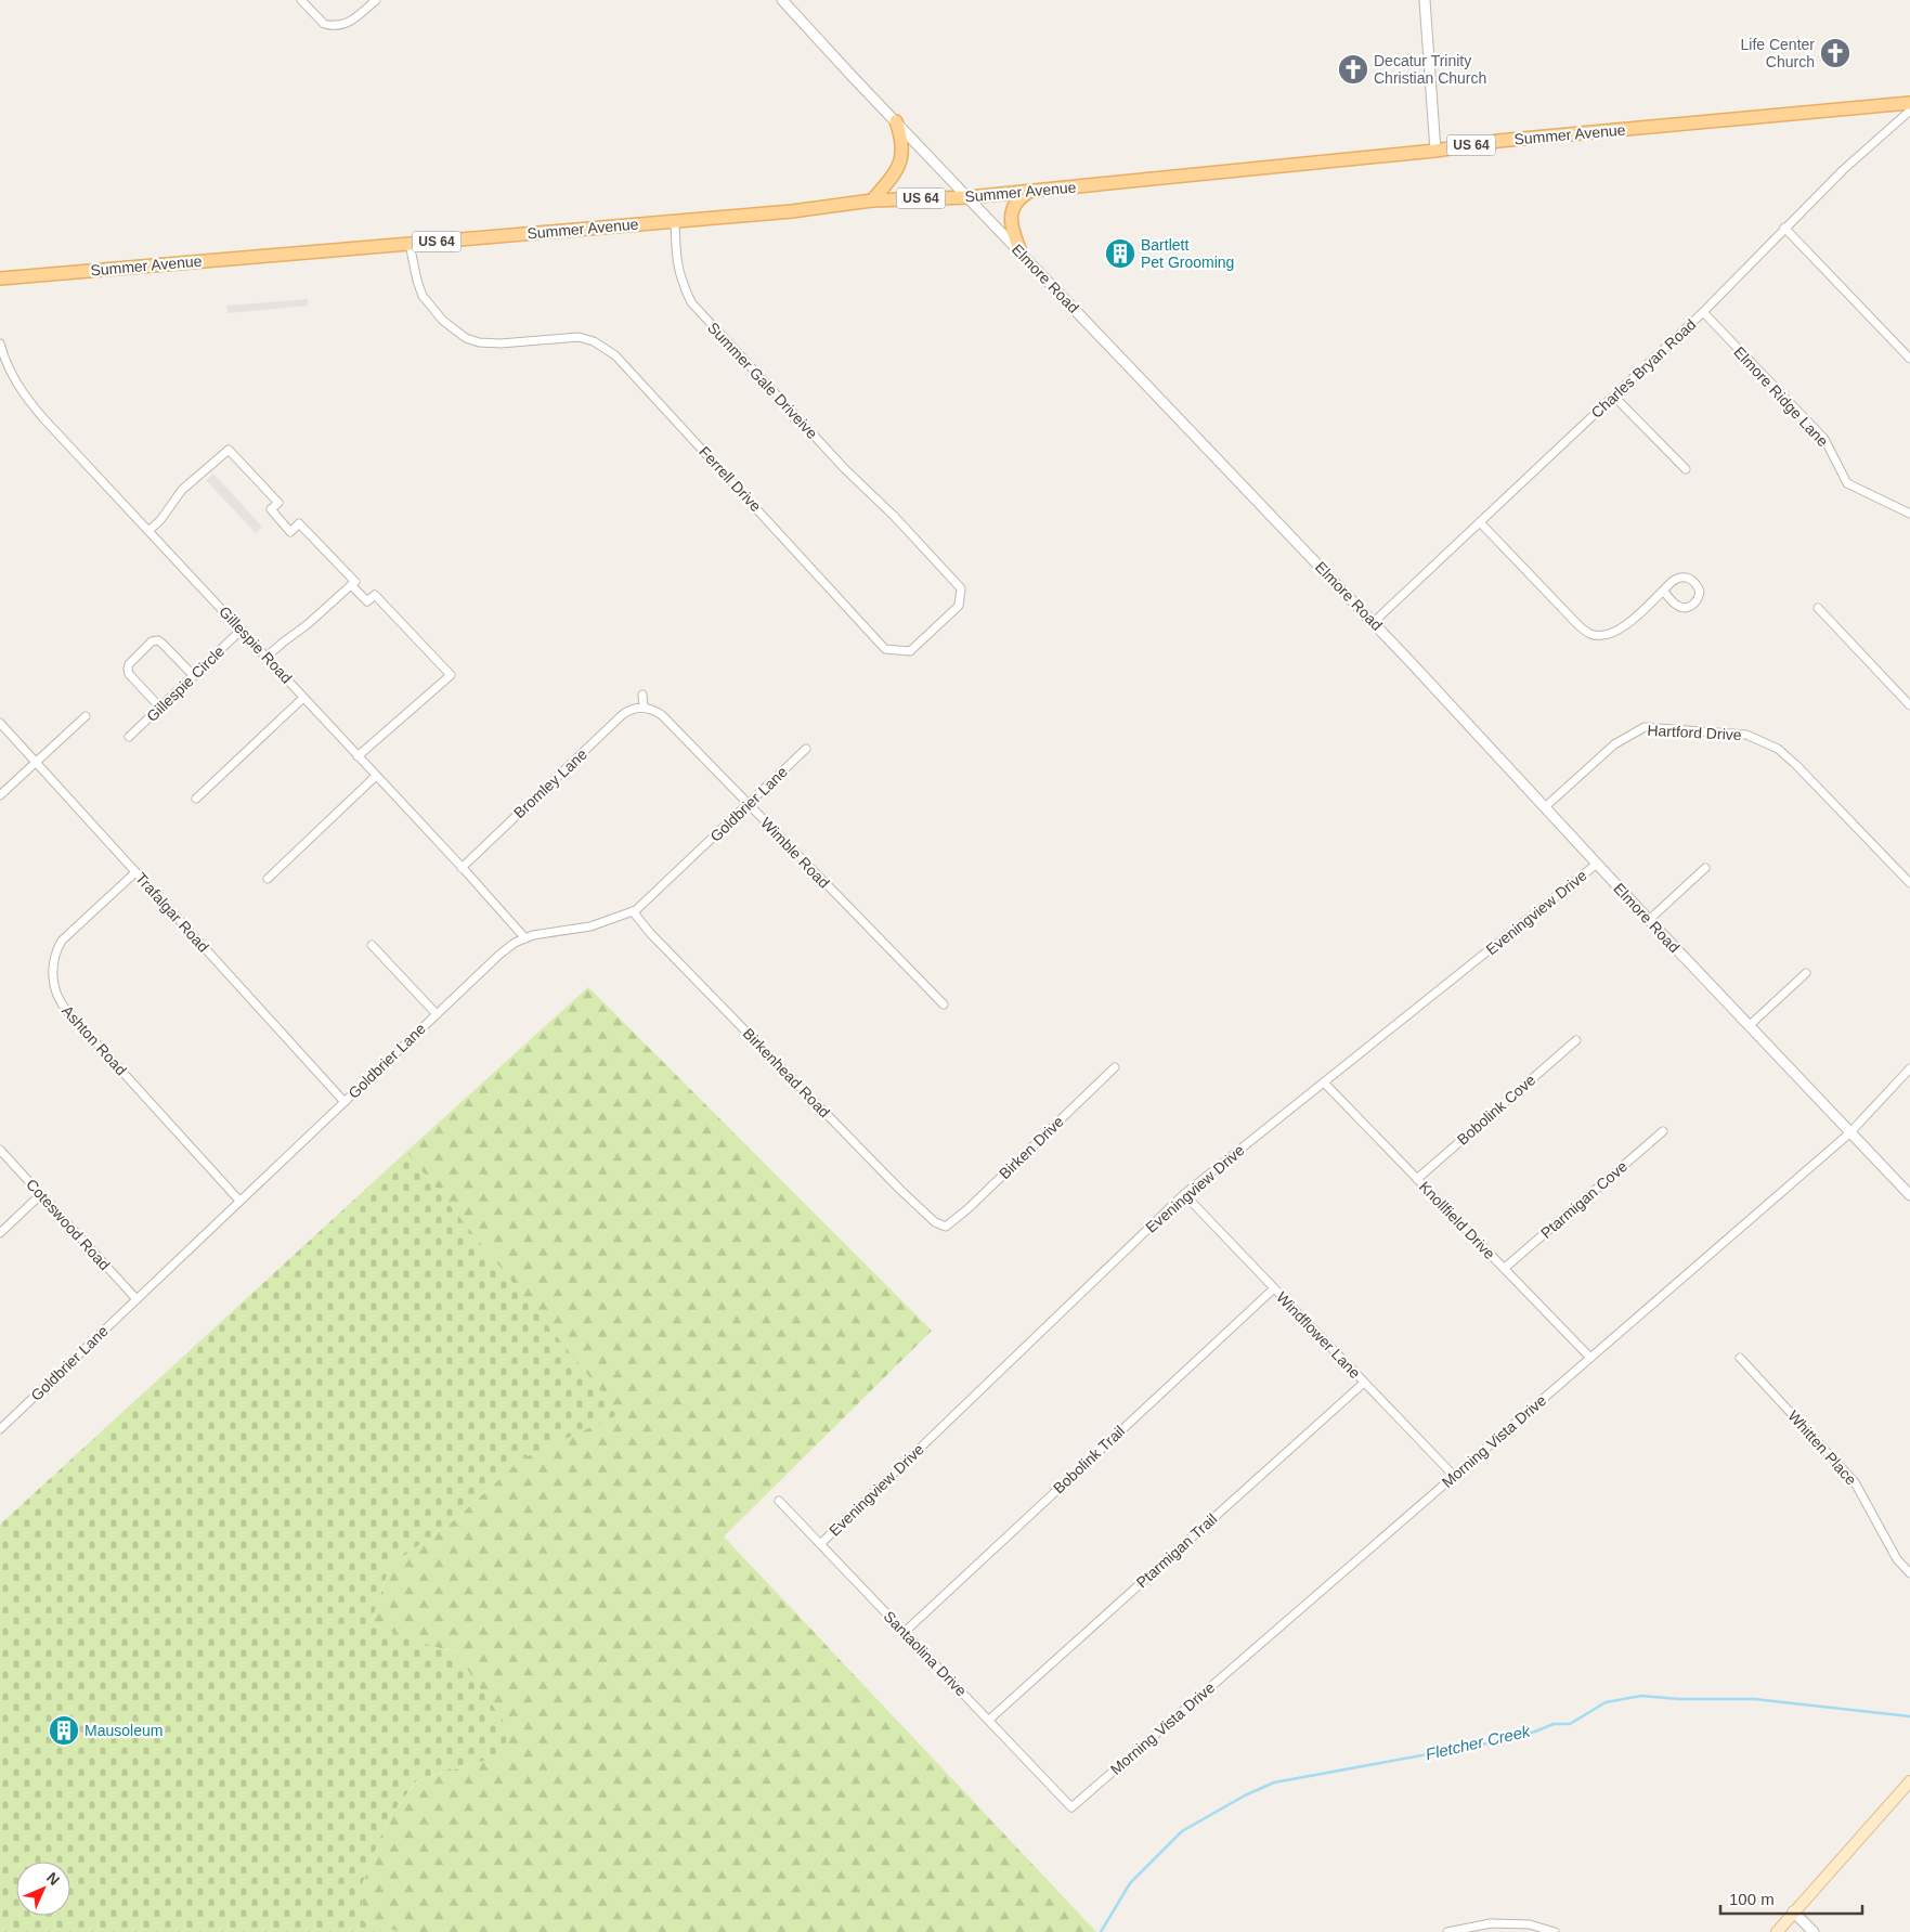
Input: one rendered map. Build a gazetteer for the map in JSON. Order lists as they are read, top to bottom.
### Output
{
  "streets": {
    "main road": ["Summer Avenue", "US 64"],
    "street": [
      "Elmore Road",
      "Charles Bryan Road",
      "Summer Gale Driveive",
      "Elmore Ridge Lane",
      "Ferrell Drive",
      "Gillespie Road",
      "Gillespie Circle",
      "Hartford Drive",
      "Bromley Lane",
      "Goldbrier Lane",
      "Wimble Road",
      "Trafalgar Road",
      "Eveningview Drive",
      "Ashton Road",
      "Birkenhead Road",
      "Bobolink Cove",
      "Birken Drive",
      "Ptarmigan Cove",
      "Knollfield Drive",
      "Coteswood Road",
      "Windflower Lane",
      "Morning Vista Drive",
      "Whitten Place",
      "Bobolink Trail",
      "Ptarmigan Trail",
      "Santaolina Drive"
    ]
  },
  "crossings": [
    ["Summer Avenue", "Elmore Road"],
    ["Summer Avenue", "Summer Gale Driveive"],
    ["Summer Avenue", "Ferrell Drive"],
    ["Elmore Road", "Charles Bryan Road"],
    ["Elmore Road", "Hartford Drive"],
    ["Elmore Road", "Eveningview Drive"],
    ["Elmore Road", "Morning Vista Drive"],
    ["Charles Bryan Road", "Elmore Ridge Lane"],
    ["Summer Gale Driveive", "Ferrell Drive"],
    ["Gillespie Road", "Gillespie Circle"],
    ["Gillespie Road", "Bromley Lane"],
    ["Gillespie Road", "Goldbrier Lane"],
    ["Bromley Lane", "Wimble Road"],
    ["Goldbrier Lane", "Wimble Road"],
    ["Goldbrier Lane", "Trafalgar Road"],
    ["Goldbrier Lane", "Ashton Road"],
    ["Goldbrier Lane", "Birkenhead Road"],
    ["Goldbrier Lane", "Coteswood Road"],
    ["Trafalgar Road", "Ashton Road"],
    ["Eveningview Drive", "Knollfield Drive"],
    ["Eveningview Drive", "Windflower Lane"],
    ["Eveningview Drive", "Santaolina Drive"],
    ["Birkenhead Road", "Birken Drive"],
    ["Bobolink Cove", "Knollfield Drive"],
    ["Ptarmigan Cove", "Knollfield Drive"],
    ["Knollfield Drive", "Morning Vista Drive"],
    ["Windflower Lane", "Morning Vista Drive"],
    ["Windflower Lane", "Bobolink Trail"],
    ["Windflower Lane", "Ptarmigan Trail"],
    ["Morning Vista Drive", "Santaolina Drive"],
    ["Bobolink Trail", "Santaolina Drive"],
    ["Ptarmigan Trail", "Santaolina Drive"]
  ],
  "water": ["Fletcher Creek"],
  "places": {
    "church": ["Life Center Church", "Decatur Trinity Christian Church"],
    "building": ["Bartlett Pet Grooming", "Mausoleum"]
  },
  "scale_bar": "100 m",
  "north": "top right"
}
